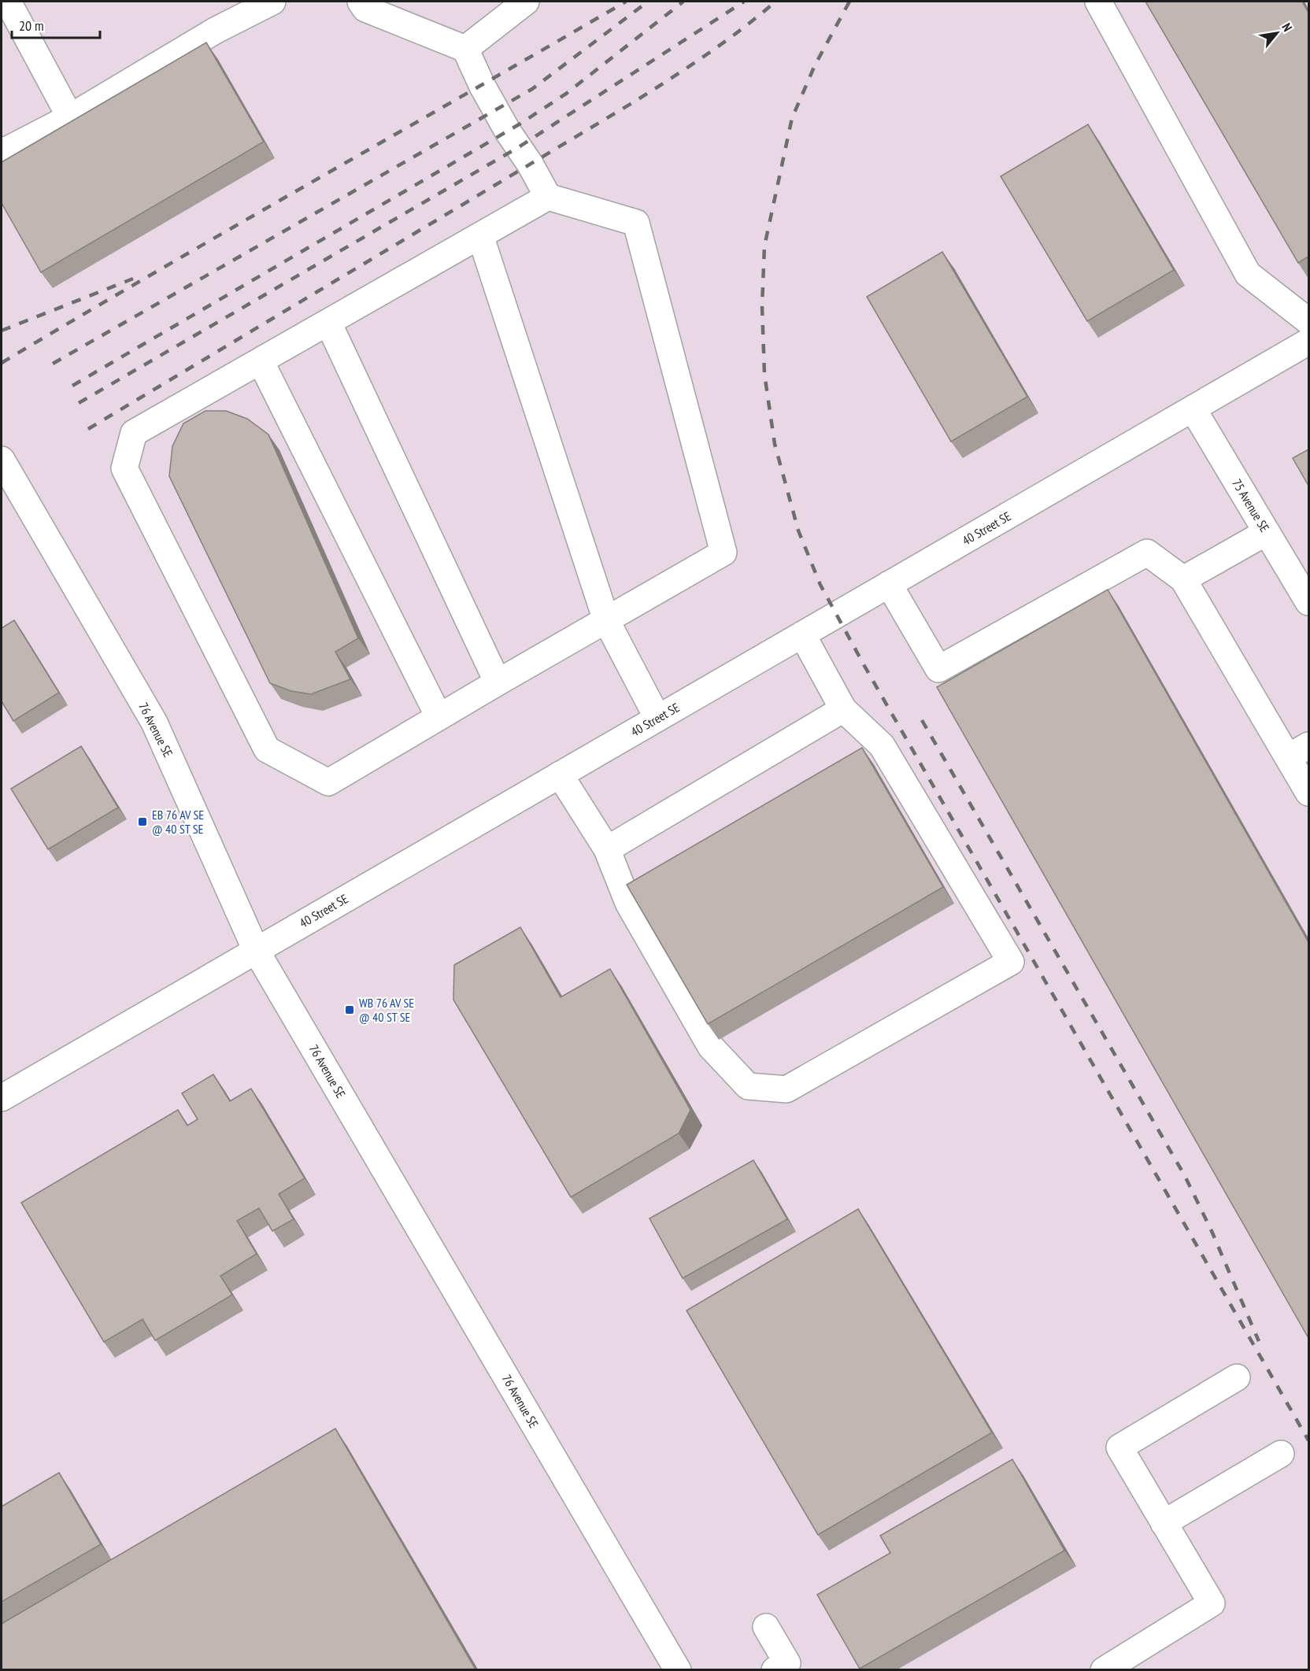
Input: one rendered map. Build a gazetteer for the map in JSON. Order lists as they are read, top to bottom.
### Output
{
  "streets": {
    "street": ["75 Avenue SE", "40 Street SE", "76 Avenue SE"]
  },
  "crossings": [
    ["75 Avenue SE", "40 Street SE"],
    ["40 Street SE", "76 Avenue SE"]
  ],
  "places": {
    "transit": ["EB 76 AV SE @ 40 ST SE", "WB 76 AV SE @ 40 ST SE"]
  },
  "scale_bar": "20 m",
  "north": "top right"
}
